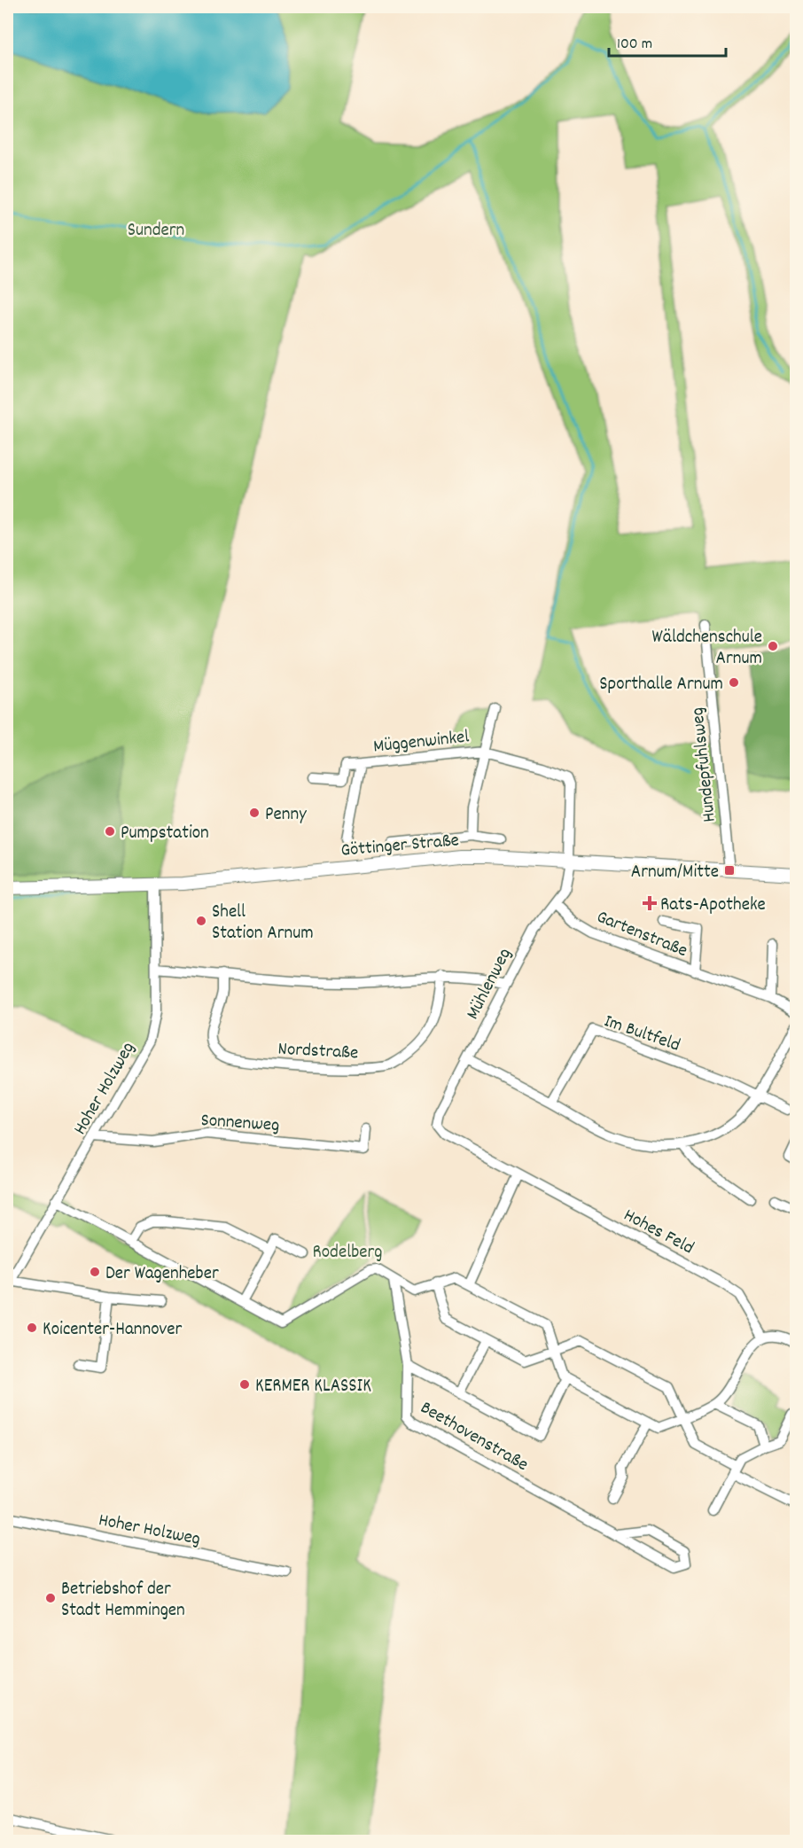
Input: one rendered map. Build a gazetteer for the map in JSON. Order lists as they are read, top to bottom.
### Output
{
  "streets": {
    "street": [
      "Müggenwinkel",
      "Hundepfuhlsweg",
      "Göttinger Straße",
      "Gartenstraße",
      "Mühlenweg",
      "Im Bultfeld",
      "Nordstraße",
      "Hoher Holzweg",
      "Sonnenweg",
      "Hohes Feld",
      "Beethovenstraße"
    ]
  },
  "crossings": [
    ["Müggenwinkel", "Göttinger Straße"],
    ["Müggenwinkel", "Mühlenweg"],
    ["Hundepfuhlsweg", "Göttinger Straße"],
    ["Göttinger Straße", "Mühlenweg"],
    ["Göttinger Straße", "Hoher Holzweg"],
    ["Gartenstraße", "Mühlenweg"],
    ["Mühlenweg", "Hohes Feld"],
    ["Hoher Holzweg", "Sonnenweg"]
  ],
  "parks": ["Sundern", "Rodelberg"],
  "places": {
    "other": [
      "Wäldchenschule Arnum",
      "Sporthalle Arnum",
      "Penny",
      "Pumpstation",
      "Shell Station Arnum",
      "Der Wagenheber",
      "Koicenter-Hannover",
      "KERMER KLASSIK",
      "Betriebshof der Stadt Hemmingen"
    ],
    "transit": ["Arnum/Mitte"],
    "health": ["Rats-Apotheke"]
  },
  "scale_bar": "100 m"
}
